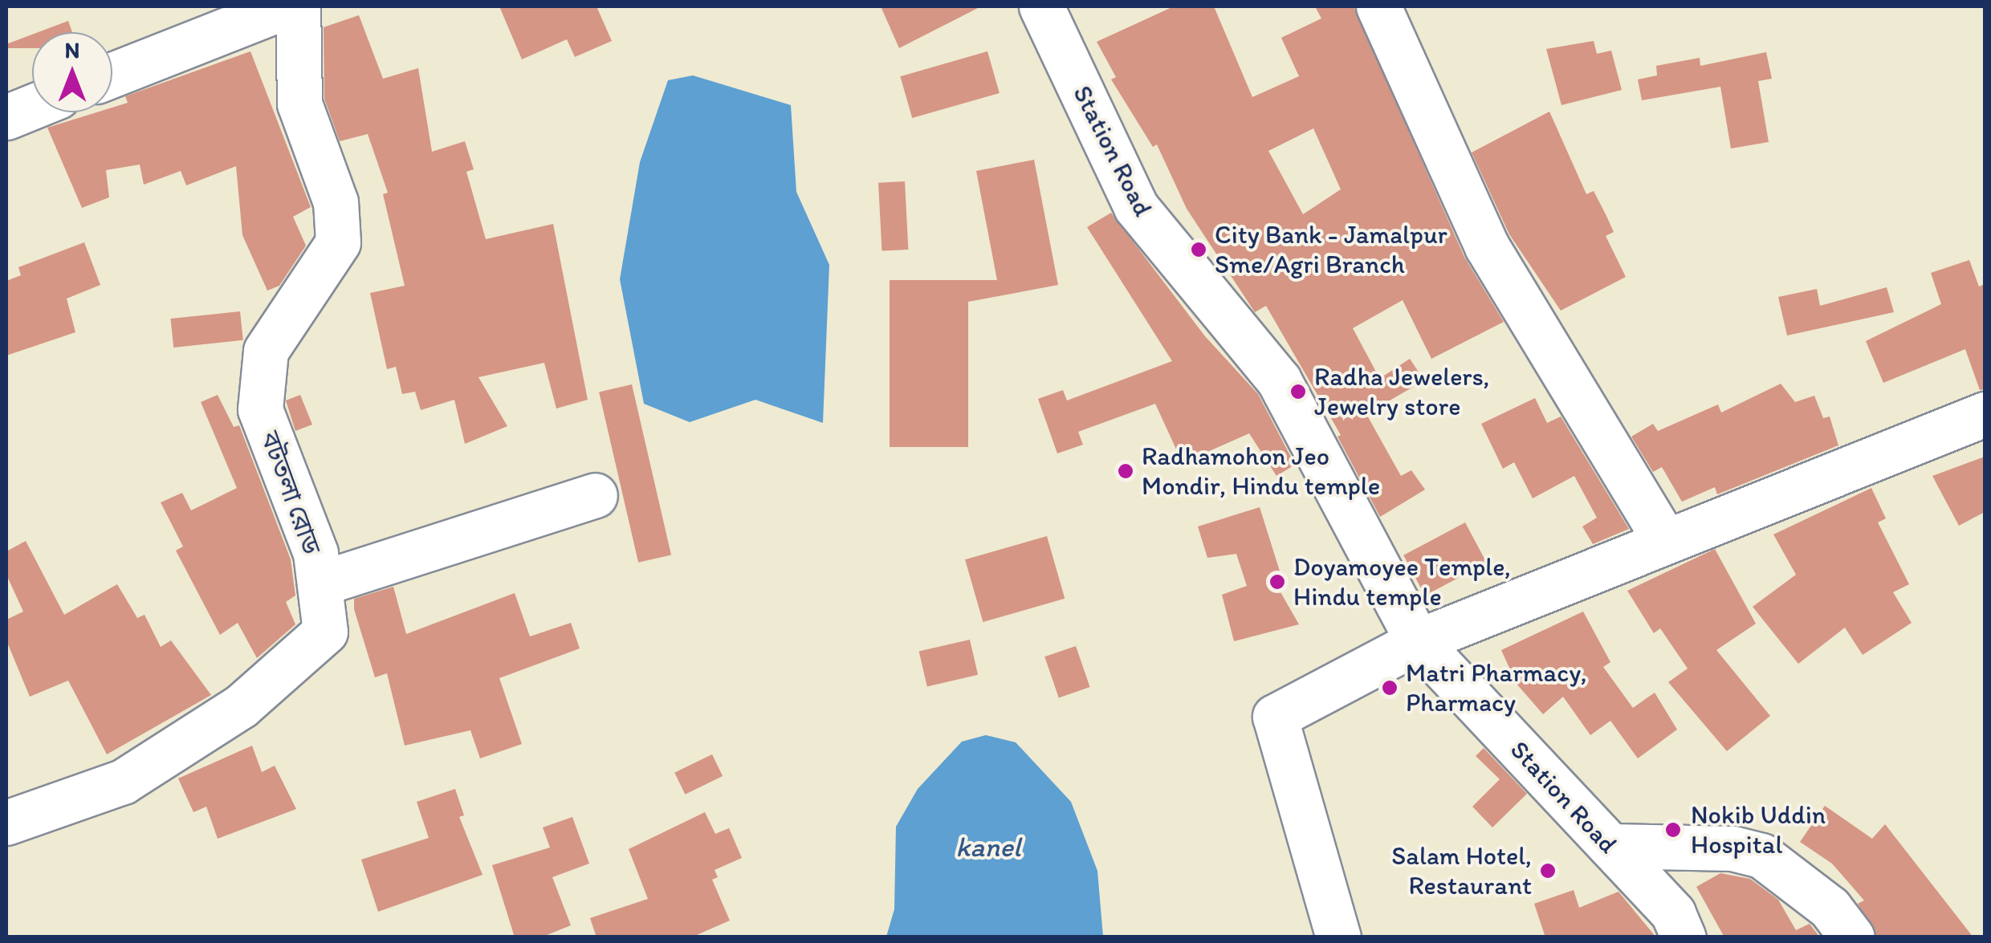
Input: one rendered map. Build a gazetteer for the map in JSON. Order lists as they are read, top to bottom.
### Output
{
  "streets": {
    "street": ["Station Road", "বটতলা রোড"]
  },
  "water": ["kanel"],
  "places": [
    "City Bank - Jamalpur Sme/Agri Branch",
    "Radha Jewelers, Jewelry store",
    "Radhamohon Jeo Mondir, Hindu temple",
    "Doyamoyee Temple, Hindu temple",
    "Matri Pharmacy, Pharmacy",
    "Nokib Uddin Hospital",
    "Salam Hotel, Restaurant"
  ],
  "north": "top"
}
